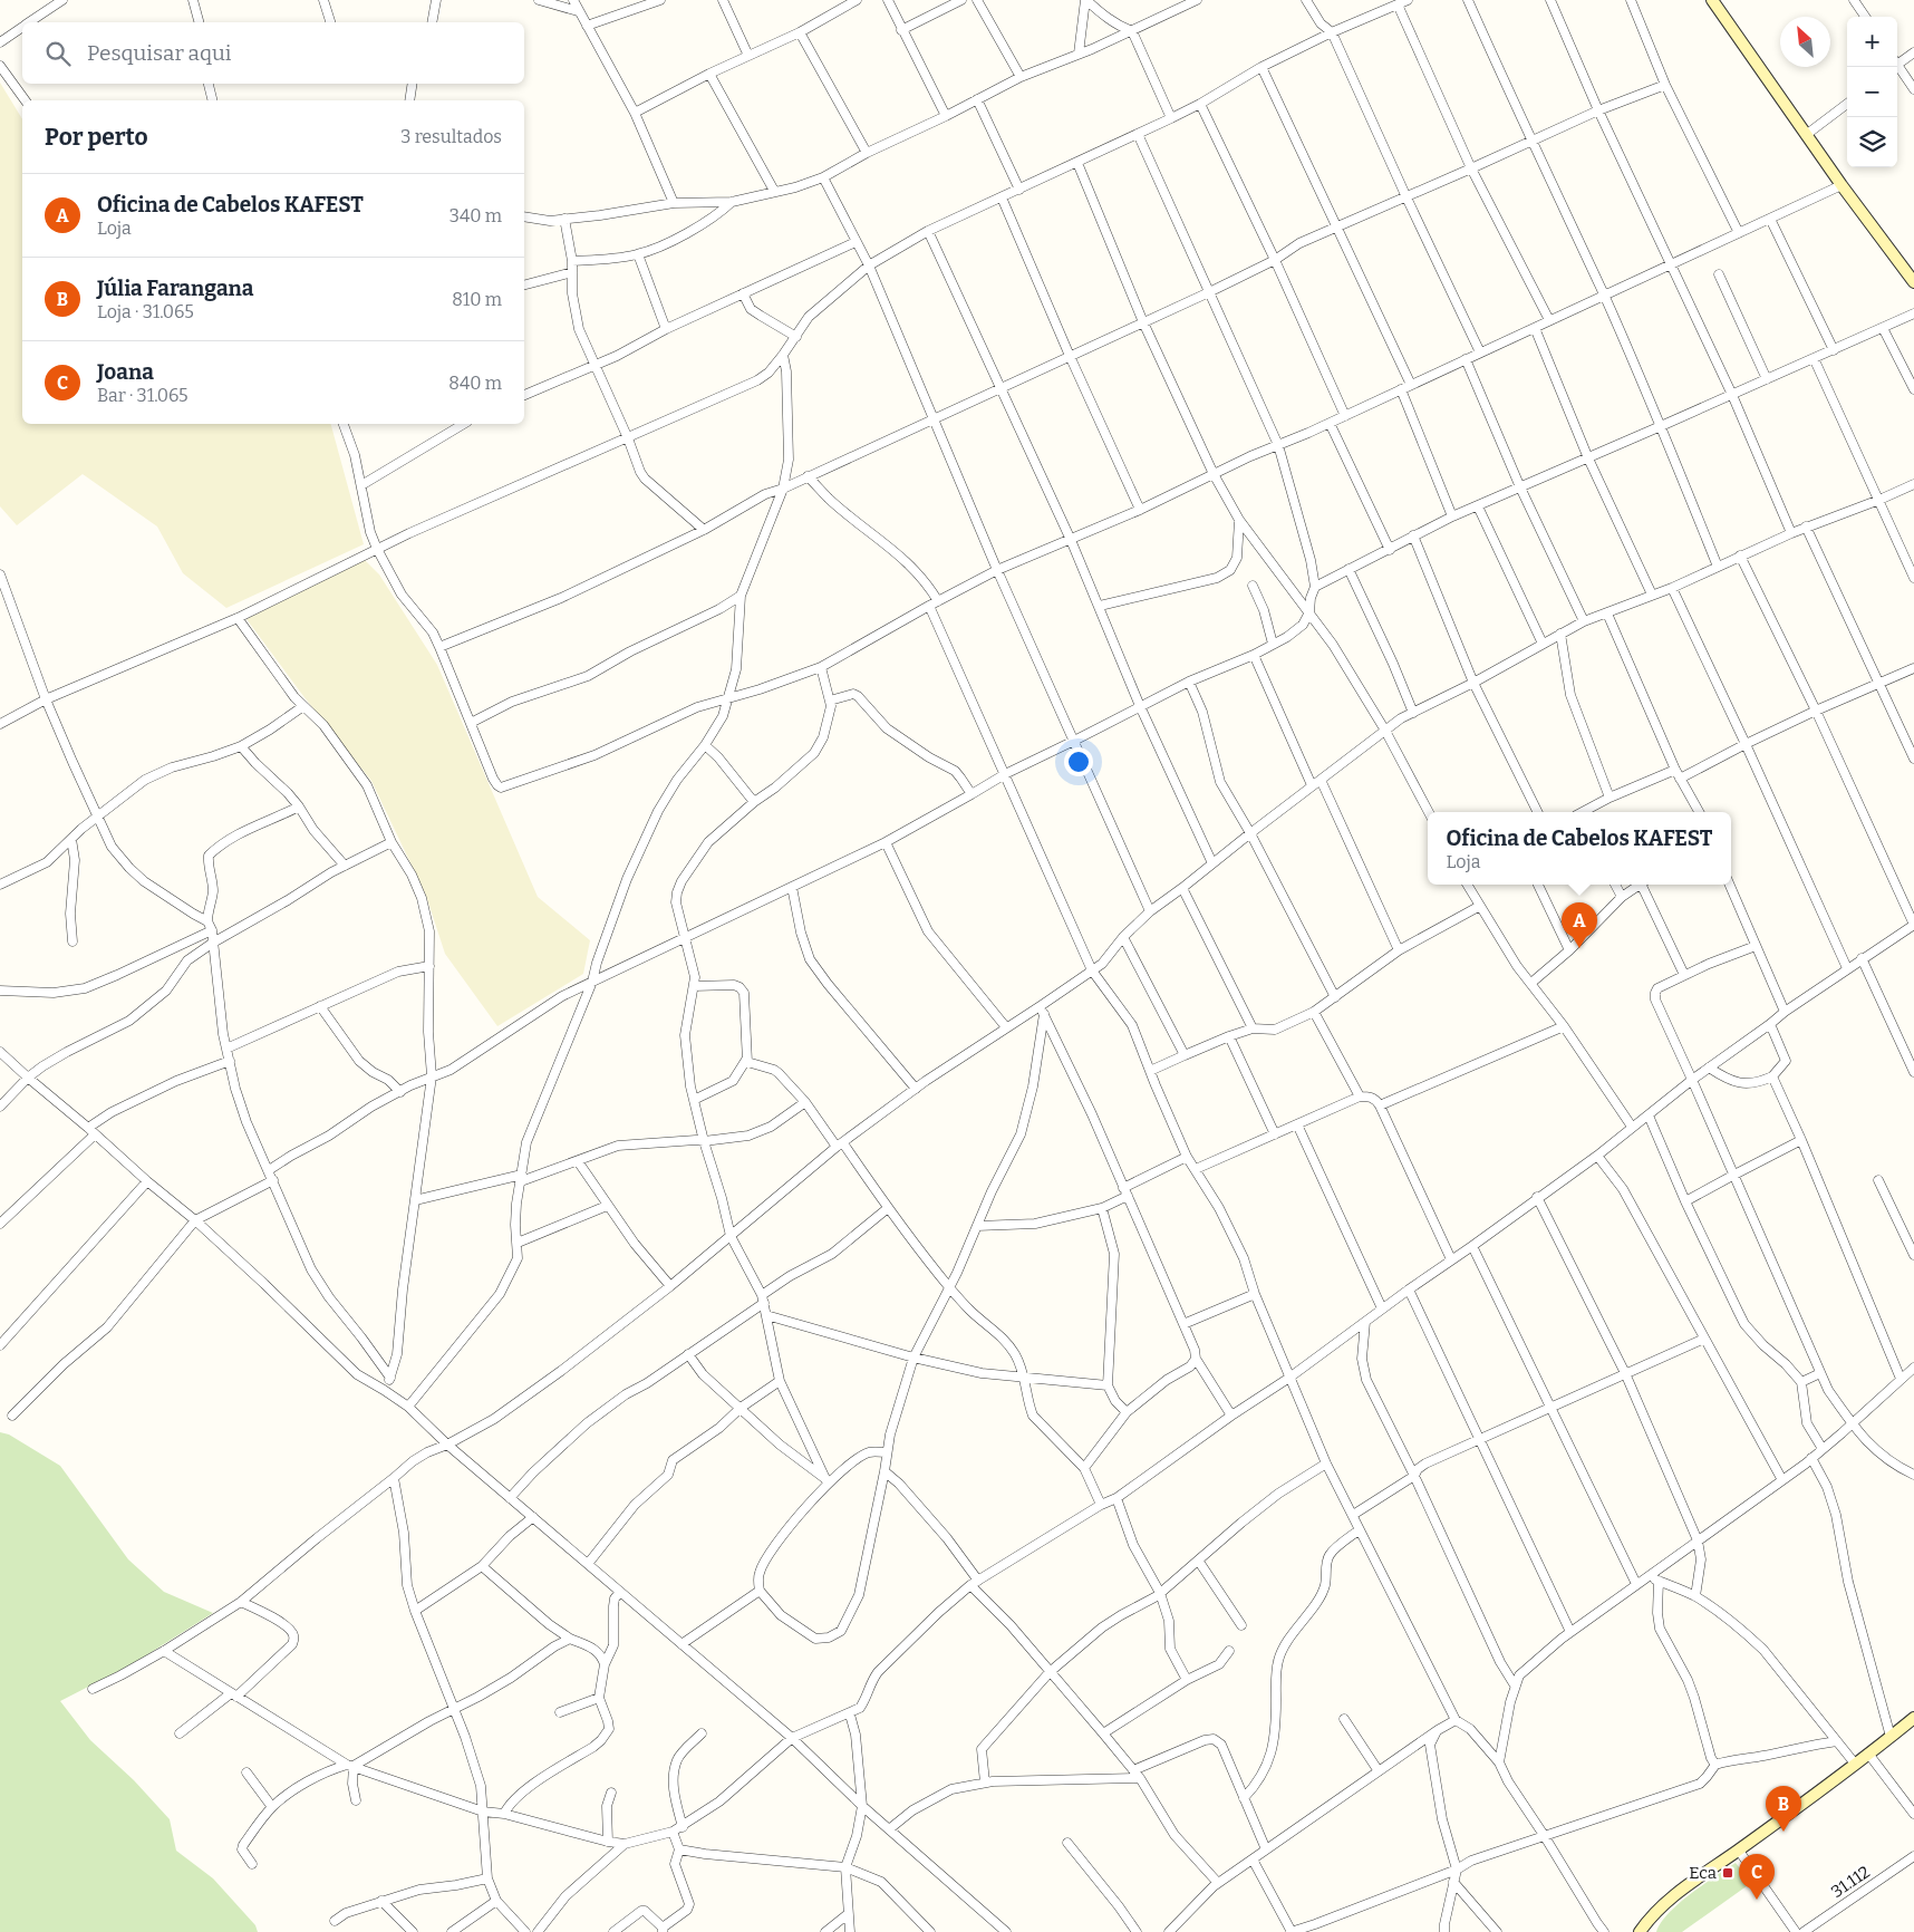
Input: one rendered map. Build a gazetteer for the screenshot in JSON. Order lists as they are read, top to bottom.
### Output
{
  "streets": {
    "street": ["31.112"]
  },
  "places": {
    "transit": ["Eca"]
  },
  "north": "top left",
  "page": {
    "map_buttons": ["+", "−"],
    "search": "Pesquisar aqui",
    "heading": ["Por perto", "3 resultados"],
    "list": [
      {
        "mark": "A",
        "name": "Oficina de Cabelos KAFEST",
        "note": "Loja",
        "value": "340 m"
      },
      {
        "mark": "B",
        "name": "Júlia Farangana",
        "note": "Loja · 31.065",
        "value": "810 m"
      },
      {
        "mark": "C",
        "name": "Joana",
        "note": "Bar · 31.065",
        "value": "840 m"
      }
    ],
    "popup": ["Oficina de Cabelos KAFEST", "Loja"],
    "pins": ["A", "B", "C"]
  }
}
